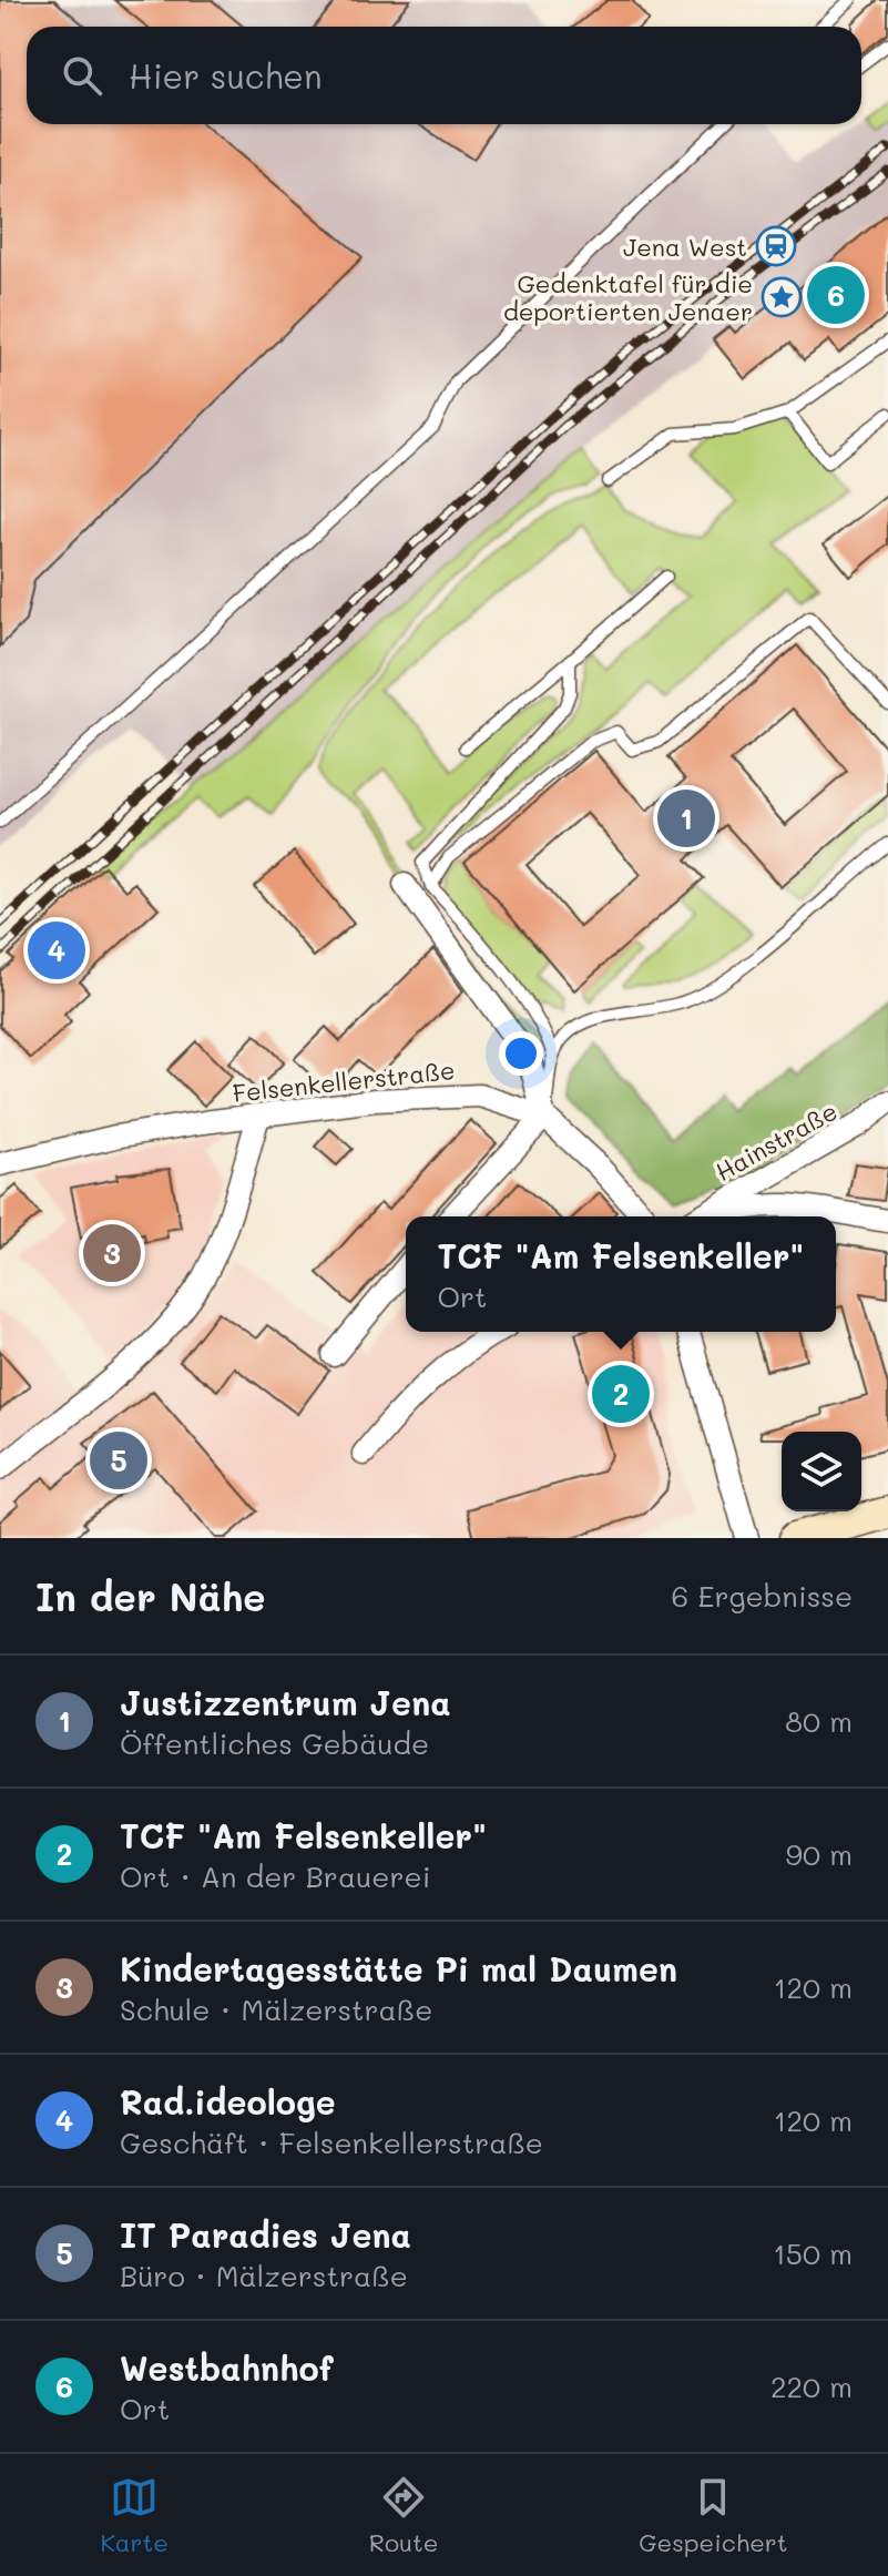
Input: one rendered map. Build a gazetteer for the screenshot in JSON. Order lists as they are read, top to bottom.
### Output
{
  "streets": {
    "street": ["Felsenkellerstraße", "Hainstraße"]
  },
  "places": {
    "station": ["Jena West"],
    "place": ["Gedenktafel für die deportierten Jenaer"]
  },
  "page": {
    "search": "Hier suchen",
    "pins": [
      "6",
      "1",
      "4",
      "3",
      "2",
      "5"
    ],
    "popup": ["TCF \"Am Felsenkeller\"", "Ort"],
    "heading": ["In der Nähe", "6 Ergebnisse"],
    "list": [
      {
        "mark": "1",
        "name": "Justizzentrum Jena",
        "note": "Öffentliches Gebäude",
        "value": "80 m"
      },
      {
        "mark": "2",
        "name": "TCF \"Am Felsenkeller\"",
        "note": "Ort · An der Brauerei",
        "value": "90 m"
      },
      {
        "mark": "3",
        "name": "Kindertagesstätte Pi mal Daumen",
        "note": "Schule · Mälzerstraße",
        "value": "120 m"
      },
      {
        "mark": "4",
        "name": "Rad.ideologe",
        "note": "Geschäft · Felsenkellerstraße",
        "value": "120 m"
      },
      {
        "mark": "5",
        "name": "IT Paradies Jena",
        "note": "Büro · Mälzerstraße",
        "value": "150 m"
      },
      {
        "mark": "6",
        "name": "Westbahnhof",
        "note": "Ort",
        "value": "220 m"
      }
    ],
    "nav": ["Karte", "Route", "Gespeichert"]
  }
}
